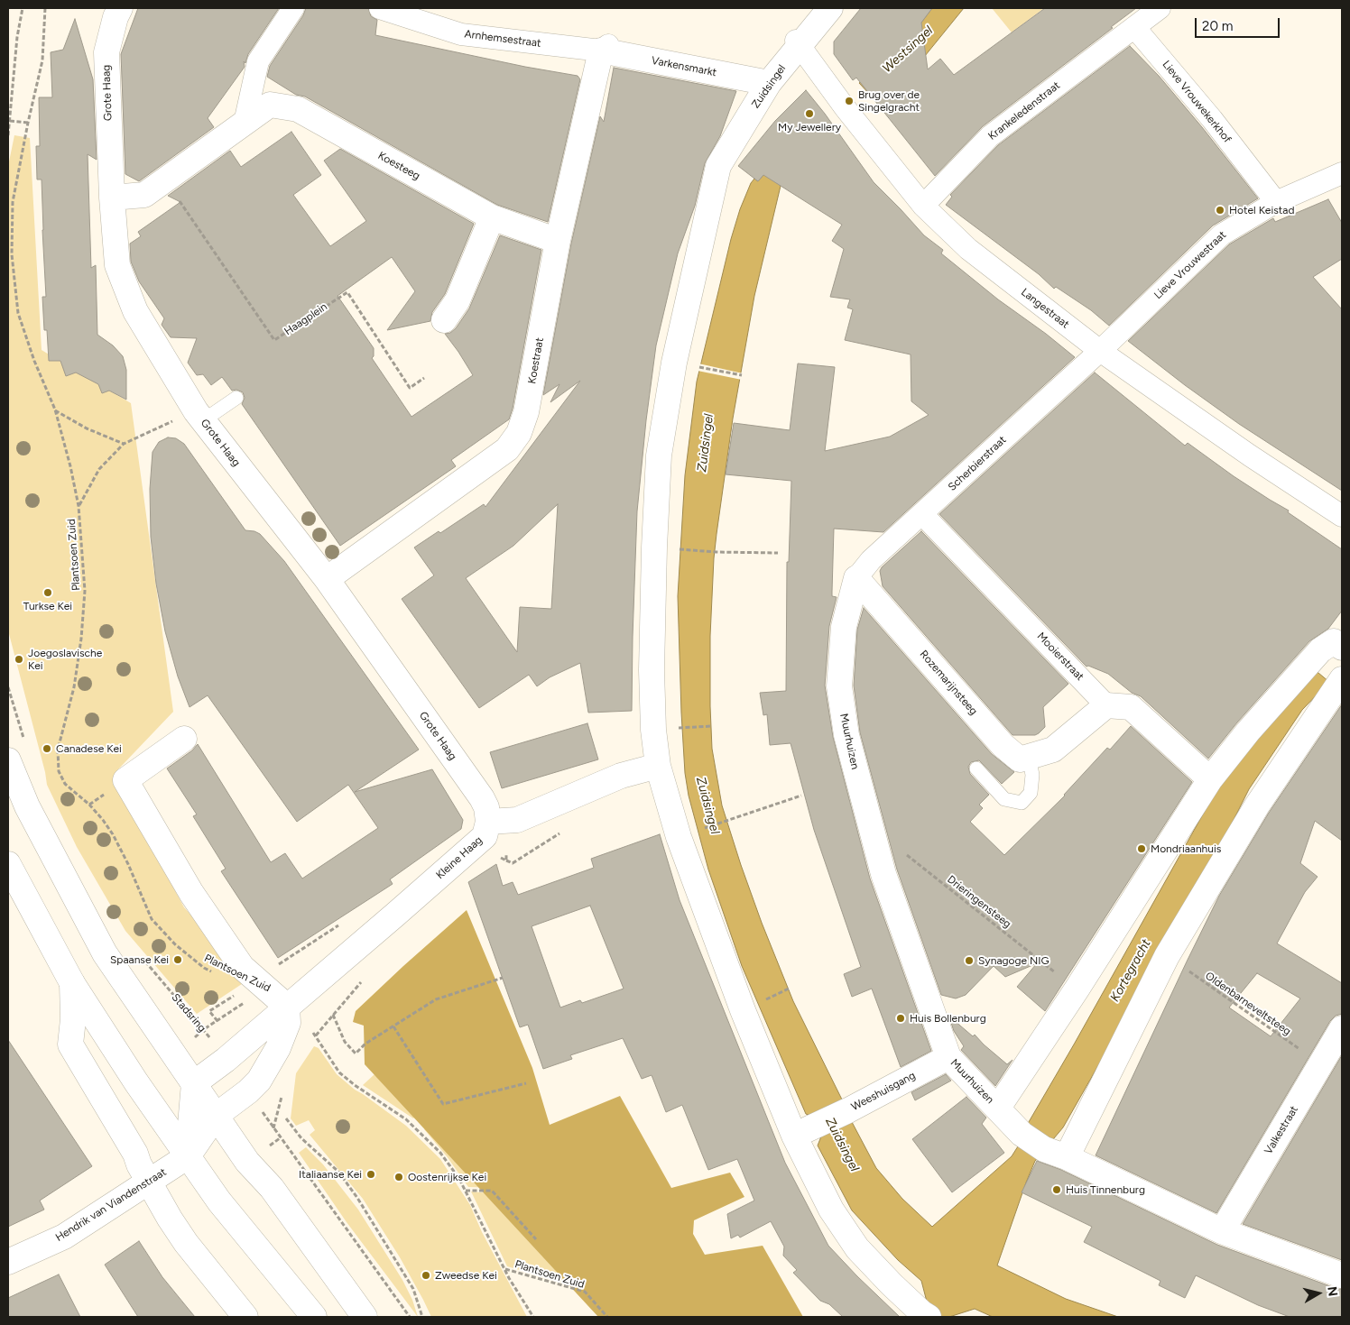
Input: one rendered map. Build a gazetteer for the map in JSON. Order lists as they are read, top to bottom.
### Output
{
  "streets": {
    "street": [
      "Arnhemsestraat",
      "Varkensmarkt",
      "Zuidsingel",
      "Grote Haag",
      "Lieve Vrouwekerkhof",
      "Krankeledenstraat",
      "Koesteeg",
      "Lieve Vrouwestraat",
      "Langestraat",
      "Koestraat",
      "Scherbierstraat",
      "Mooierstraat",
      "Rozemarijnsteeg",
      "Muurhuizen",
      "Kleine Haag",
      "Weeshuisgang",
      "Valkestraat",
      "Hendrik van Viandenstraat"
    ],
    "path": [
      "Haagplein",
      "Plantsoen Zuid",
      "Drieringensteeg",
      "Oldenbarneveltsteeg",
      "Stadsring"
    ]
  },
  "crossings": [
    ["Arnhemsestraat", "Varkensmarkt"],
    ["Arnhemsestraat", "Koestraat"],
    ["Varkensmarkt", "Zuidsingel"],
    ["Varkensmarkt", "Koestraat"],
    ["Zuidsingel", "Langestraat"],
    ["Zuidsingel", "Weeshuisgang"],
    ["Grote Haag", "Koesteeg"],
    ["Grote Haag", "Koestraat"],
    ["Grote Haag", "Kleine Haag"],
    ["Lieve Vrouwekerkhof", "Krankeledenstraat"],
    ["Lieve Vrouwekerkhof", "Lieve Vrouwestraat"],
    ["Krankeledenstraat", "Langestraat"],
    ["Koesteeg", "Koestraat"],
    ["Lieve Vrouwestraat", "Langestraat"],
    ["Lieve Vrouwestraat", "Scherbierstraat"],
    ["Langestraat", "Scherbierstraat"],
    ["Scherbierstraat", "Mooierstraat"],
    ["Scherbierstraat", "Rozemarijnsteeg"],
    ["Scherbierstraat", "Muurhuizen"],
    ["Rozemarijnsteeg", "Muurhuizen"],
    ["Muurhuizen", "Weeshuisgang"],
    ["Muurhuizen", "Valkestraat"],
    ["Kleine Haag", "Stadsring"],
    ["Oldenbarneveltsteeg", "Valkestraat"]
  ],
  "water": ["Westsingel", "Zuidsingel", "Kortegracht"],
  "places": [
    "Brug over de Singelgracht",
    "My Jewellery",
    "Hotel Keistad",
    "Turkse Kei",
    "Joegoslavische Kei",
    "Canadese Kei",
    "Mondriaanhuis",
    "Spaanse Kei",
    "Synagoge NIG",
    "Huis Bollenburg",
    "Italiaanse Kei",
    "Oostenrijkse Kei",
    "Huis Tinnenburg",
    "Zweedse Kei"
  ],
  "scale_bar": "20 m",
  "north": "right"
}
